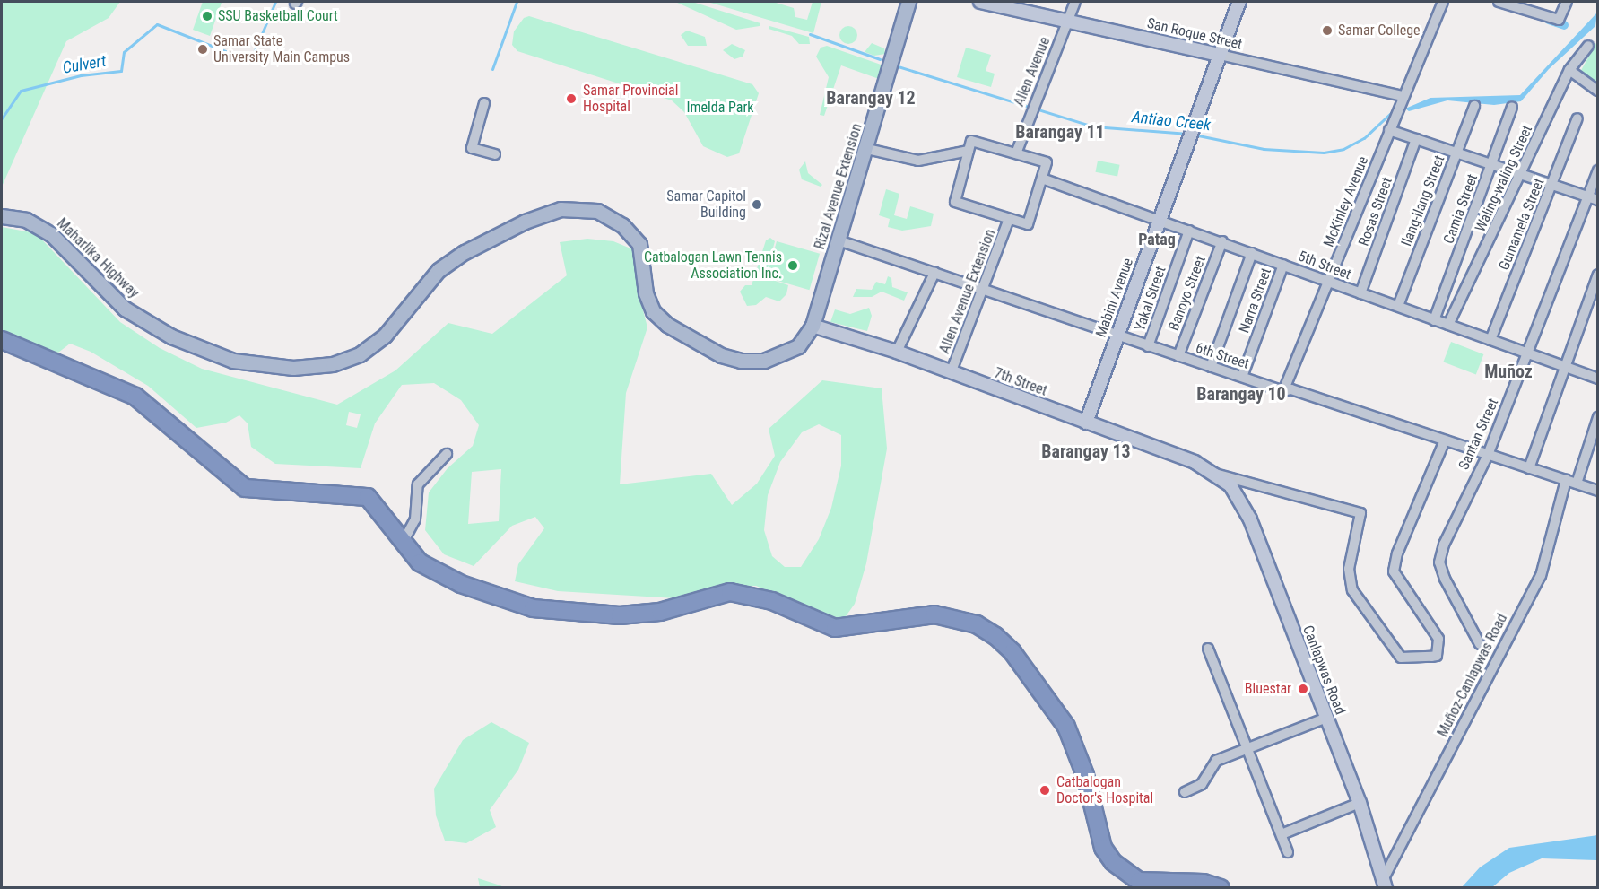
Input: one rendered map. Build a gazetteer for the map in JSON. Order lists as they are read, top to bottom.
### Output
{
  "streets": {
    "main road": ["Rizal Avenue Extension", "Maharlika Highway"],
    "street": [
      "San Roque Street",
      "Allen Avenue",
      "Waling-waling Street",
      "Ilang-ilang Street",
      "McKinley Avenue",
      "Camia Street",
      "Rosas Street",
      "Gumamela Street",
      "5th Street",
      "Allen Avenue Extension",
      "Banoyo Street",
      "Mabini Avenue",
      "Yakal Street",
      "Narra Street",
      "6th Street",
      "7th Street",
      "Santan Street",
      "Canlapwas Road",
      "Muñoz-Canlapwas Road"
    ]
  },
  "crossings": [
    ["San Roque Street", "Allen Avenue"],
    ["San Roque Street", "McKinley Avenue"],
    ["San Roque Street", "Mabini Avenue"],
    ["Waling-waling Street", "5th Street"],
    ["Rizal Avenue Extension", "Maharlika Highway"],
    ["Rizal Avenue Extension", "6th Street"],
    ["Rizal Avenue Extension", "7th Street"],
    ["Ilang-ilang Street", "5th Street"],
    ["McKinley Avenue", "5th Street"],
    ["McKinley Avenue", "6th Street"],
    ["Camia Street", "5th Street"],
    ["Rosas Street", "5th Street"],
    ["Gumamela Street", "5th Street"],
    ["5th Street", "Banoyo Street"],
    ["5th Street", "Mabini Avenue"],
    ["5th Street", "Yakal Street"],
    ["5th Street", "Narra Street"],
    ["5th Street", "Santan Street"],
    ["Allen Avenue Extension", "6th Street"],
    ["Allen Avenue Extension", "7th Street"],
    ["Banoyo Street", "6th Street"],
    ["Mabini Avenue", "6th Street"],
    ["Mabini Avenue", "7th Street"],
    ["Yakal Street", "6th Street"],
    ["Narra Street", "6th Street"],
    ["6th Street", "Santan Street"],
    ["6th Street", "Muñoz-Canlapwas Road"],
    ["7th Street", "Canlapwas Road"],
    ["Canlapwas Road", "Muñoz-Canlapwas Road"]
  ],
  "districts": [
    "Barangay 12",
    "Barangay 11",
    "Patag",
    "Muñoz",
    "Barangay 10",
    "Barangay 13"
  ],
  "water": ["Culvert", "Antiao Creek"],
  "parks": ["Imelda Park"],
  "places": [
    "SSU Basketball Court",
    "Samar College",
    "Samar State University Main Campus",
    "Samar Provincial Hospital",
    "Samar Capitol Building",
    "Catbalogan Lawn Tennis Association Inc.",
    "Bluestar",
    "Catbalogan Doctor's Hospital"
  ]
}
